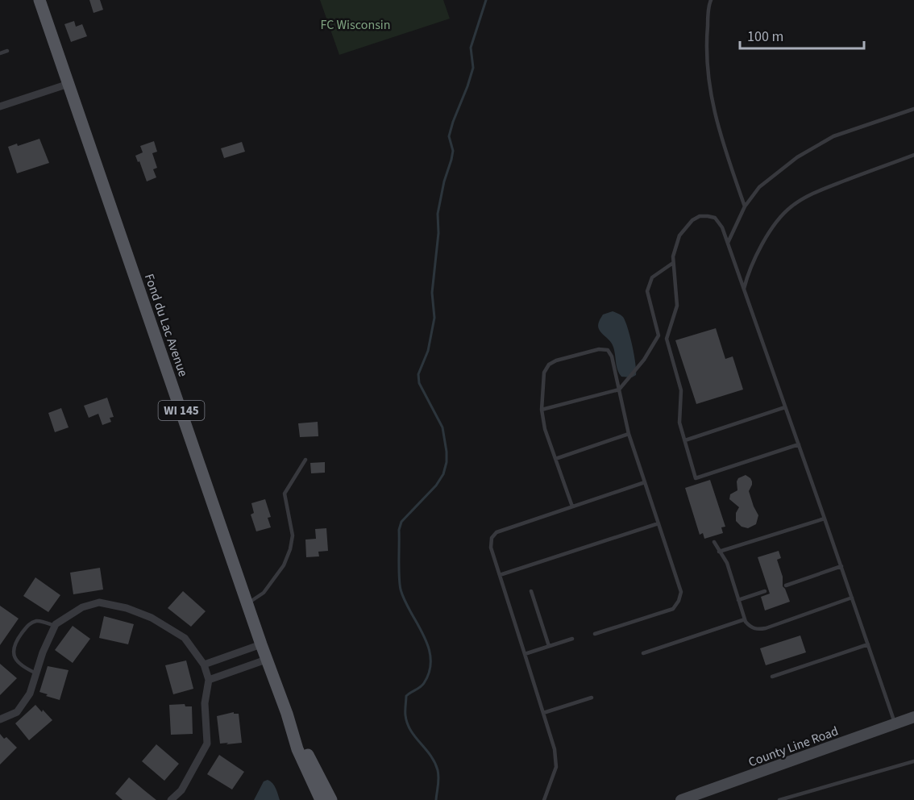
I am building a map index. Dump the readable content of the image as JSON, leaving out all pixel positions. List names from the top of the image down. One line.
{"streets":{"main road":["Fond du Lac Avenue","WI 145"],"street":["County Line Road"]},"parks":["FC Wisconsin"],"scale_bar":"100 m"}
